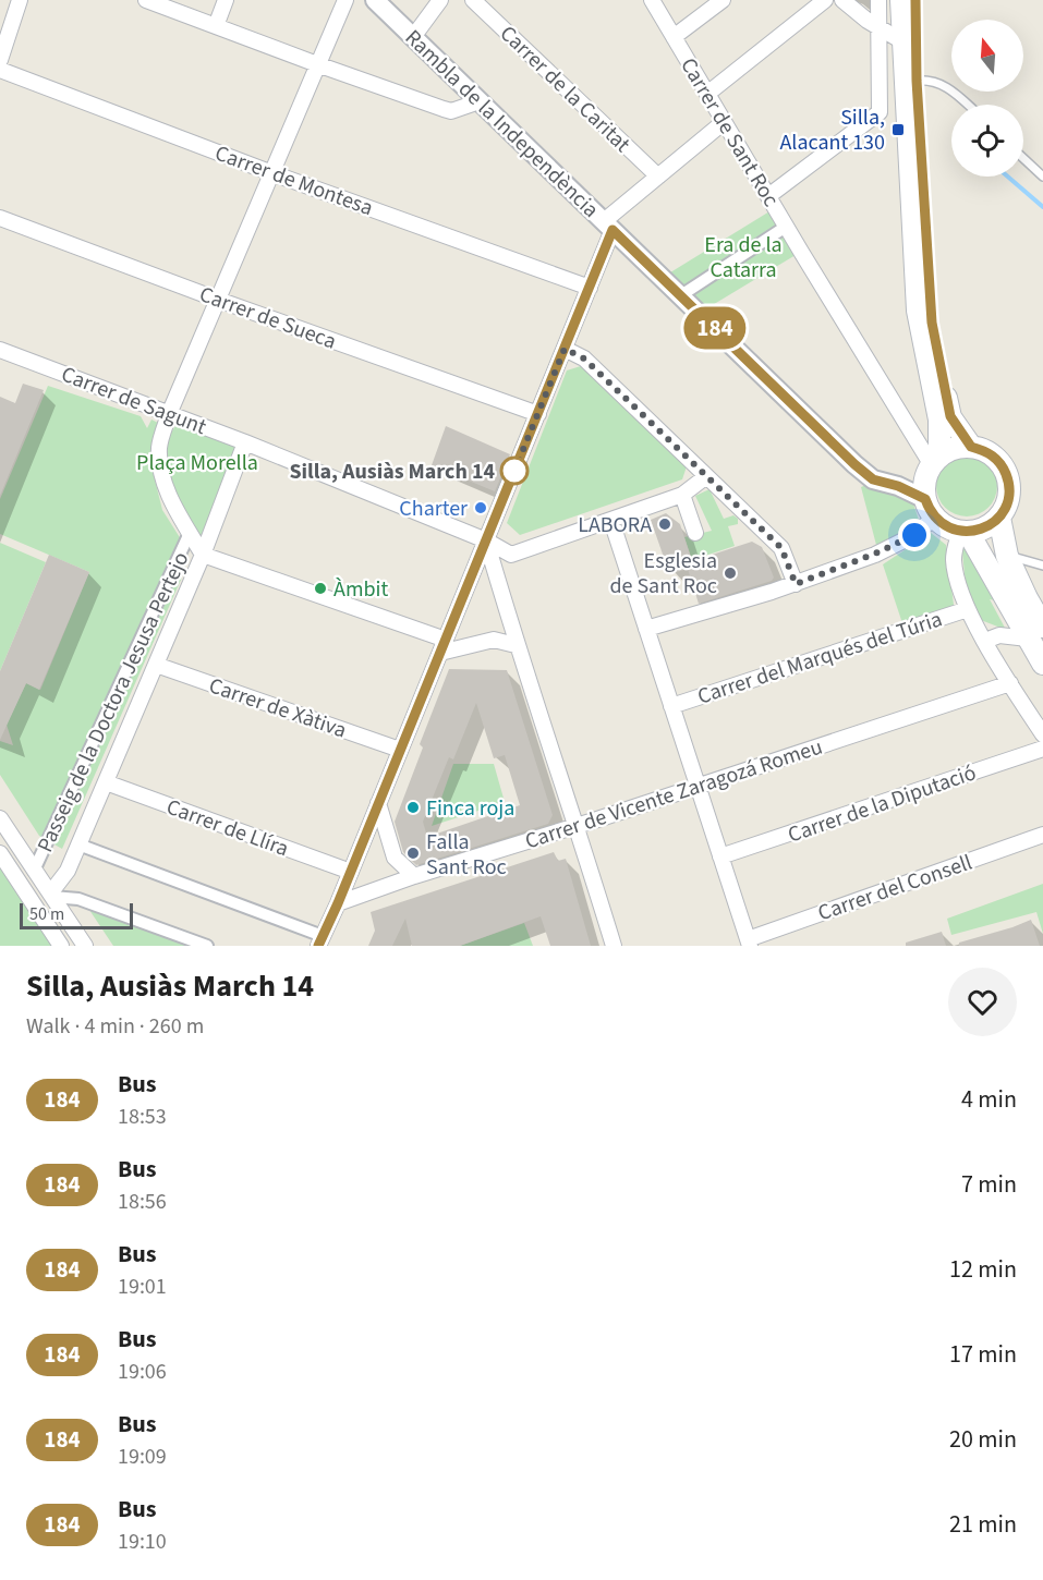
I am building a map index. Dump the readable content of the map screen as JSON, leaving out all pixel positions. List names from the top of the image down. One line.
{"streets":{"street":["Carrer de la Caritat","Rambla de la Independència","Carrer de Sant Roc","Carrer de Montesa","Carrer de Sueca","Carrer de Sagunt","Carrer del Marqués del Túria","Passeig de la Doctora Jesusa Pertejo","Carrer de Xàtiva","Carrer de Vicente Zaragozá Romeu","Carrer de la Diputació","Carrer de Llíra","Carrer del Consell"]},"crossings":[["Rambla de la Independència","Carrer de Sant Roc"],["Carrer de Sagunt","Passeig de la Doctora Jesusa Pertejo"],["Passeig de la Doctora Jesusa Pertejo","Carrer de Xàtiva"],["Passeig de la Doctora Jesusa Pertejo","Carrer de Llíra"]],"parks":["Era de la Catarra","Plaça Morella"],"places":{"transit":["Silla, Alacant 130"],"other":["Silla, Ausiàs March 14","Charter","LABORA","Esglesia de Sant Roc","Àmbit","Finca roja","Falla Sant Roc"]},"lines":["bus line 184"],"scale_bar":"50 m","north":"top","page":{"on_map":"184","scale":"50 m","heading":["Silla, Ausiàs March 14","Walk · 4 min · 260 m"],"list":[{"mark":"184","name":"Bus","note":"18:53","value":"4 min"},{"mark":"184","name":"Bus","note":"18:56","value":"7 min"},{"mark":"184","name":"Bus","note":"19:01","value":"12 min"},{"mark":"184","name":"Bus","note":"19:06","value":"17 min"},{"mark":"184","name":"Bus","note":"19:09","value":"20 min"},{"mark":"184","name":"Bus","note":"19:10","value":"21 min"}]}}
